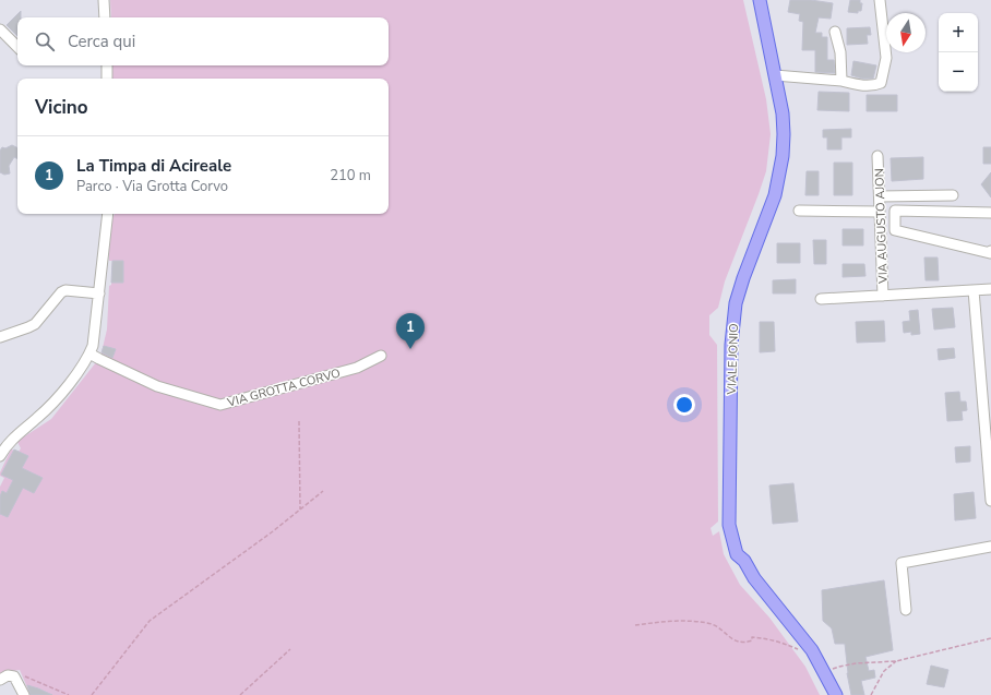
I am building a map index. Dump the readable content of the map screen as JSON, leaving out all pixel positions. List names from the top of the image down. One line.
{"streets":{"main road":["VIALE JONIO"],"street":["VIA AUGUSTO AJON","VIA GROTTA CORVO"]},"north":"bottom","page":{"map_buttons":["+","−"],"search":"Cerca qui","heading":"Vicino","list":[{"mark":"1","name":"La Timpa di Acireale","note":"Parco · Via Grotta Corvo","value":"210 m"}],"pins":"1"}}
